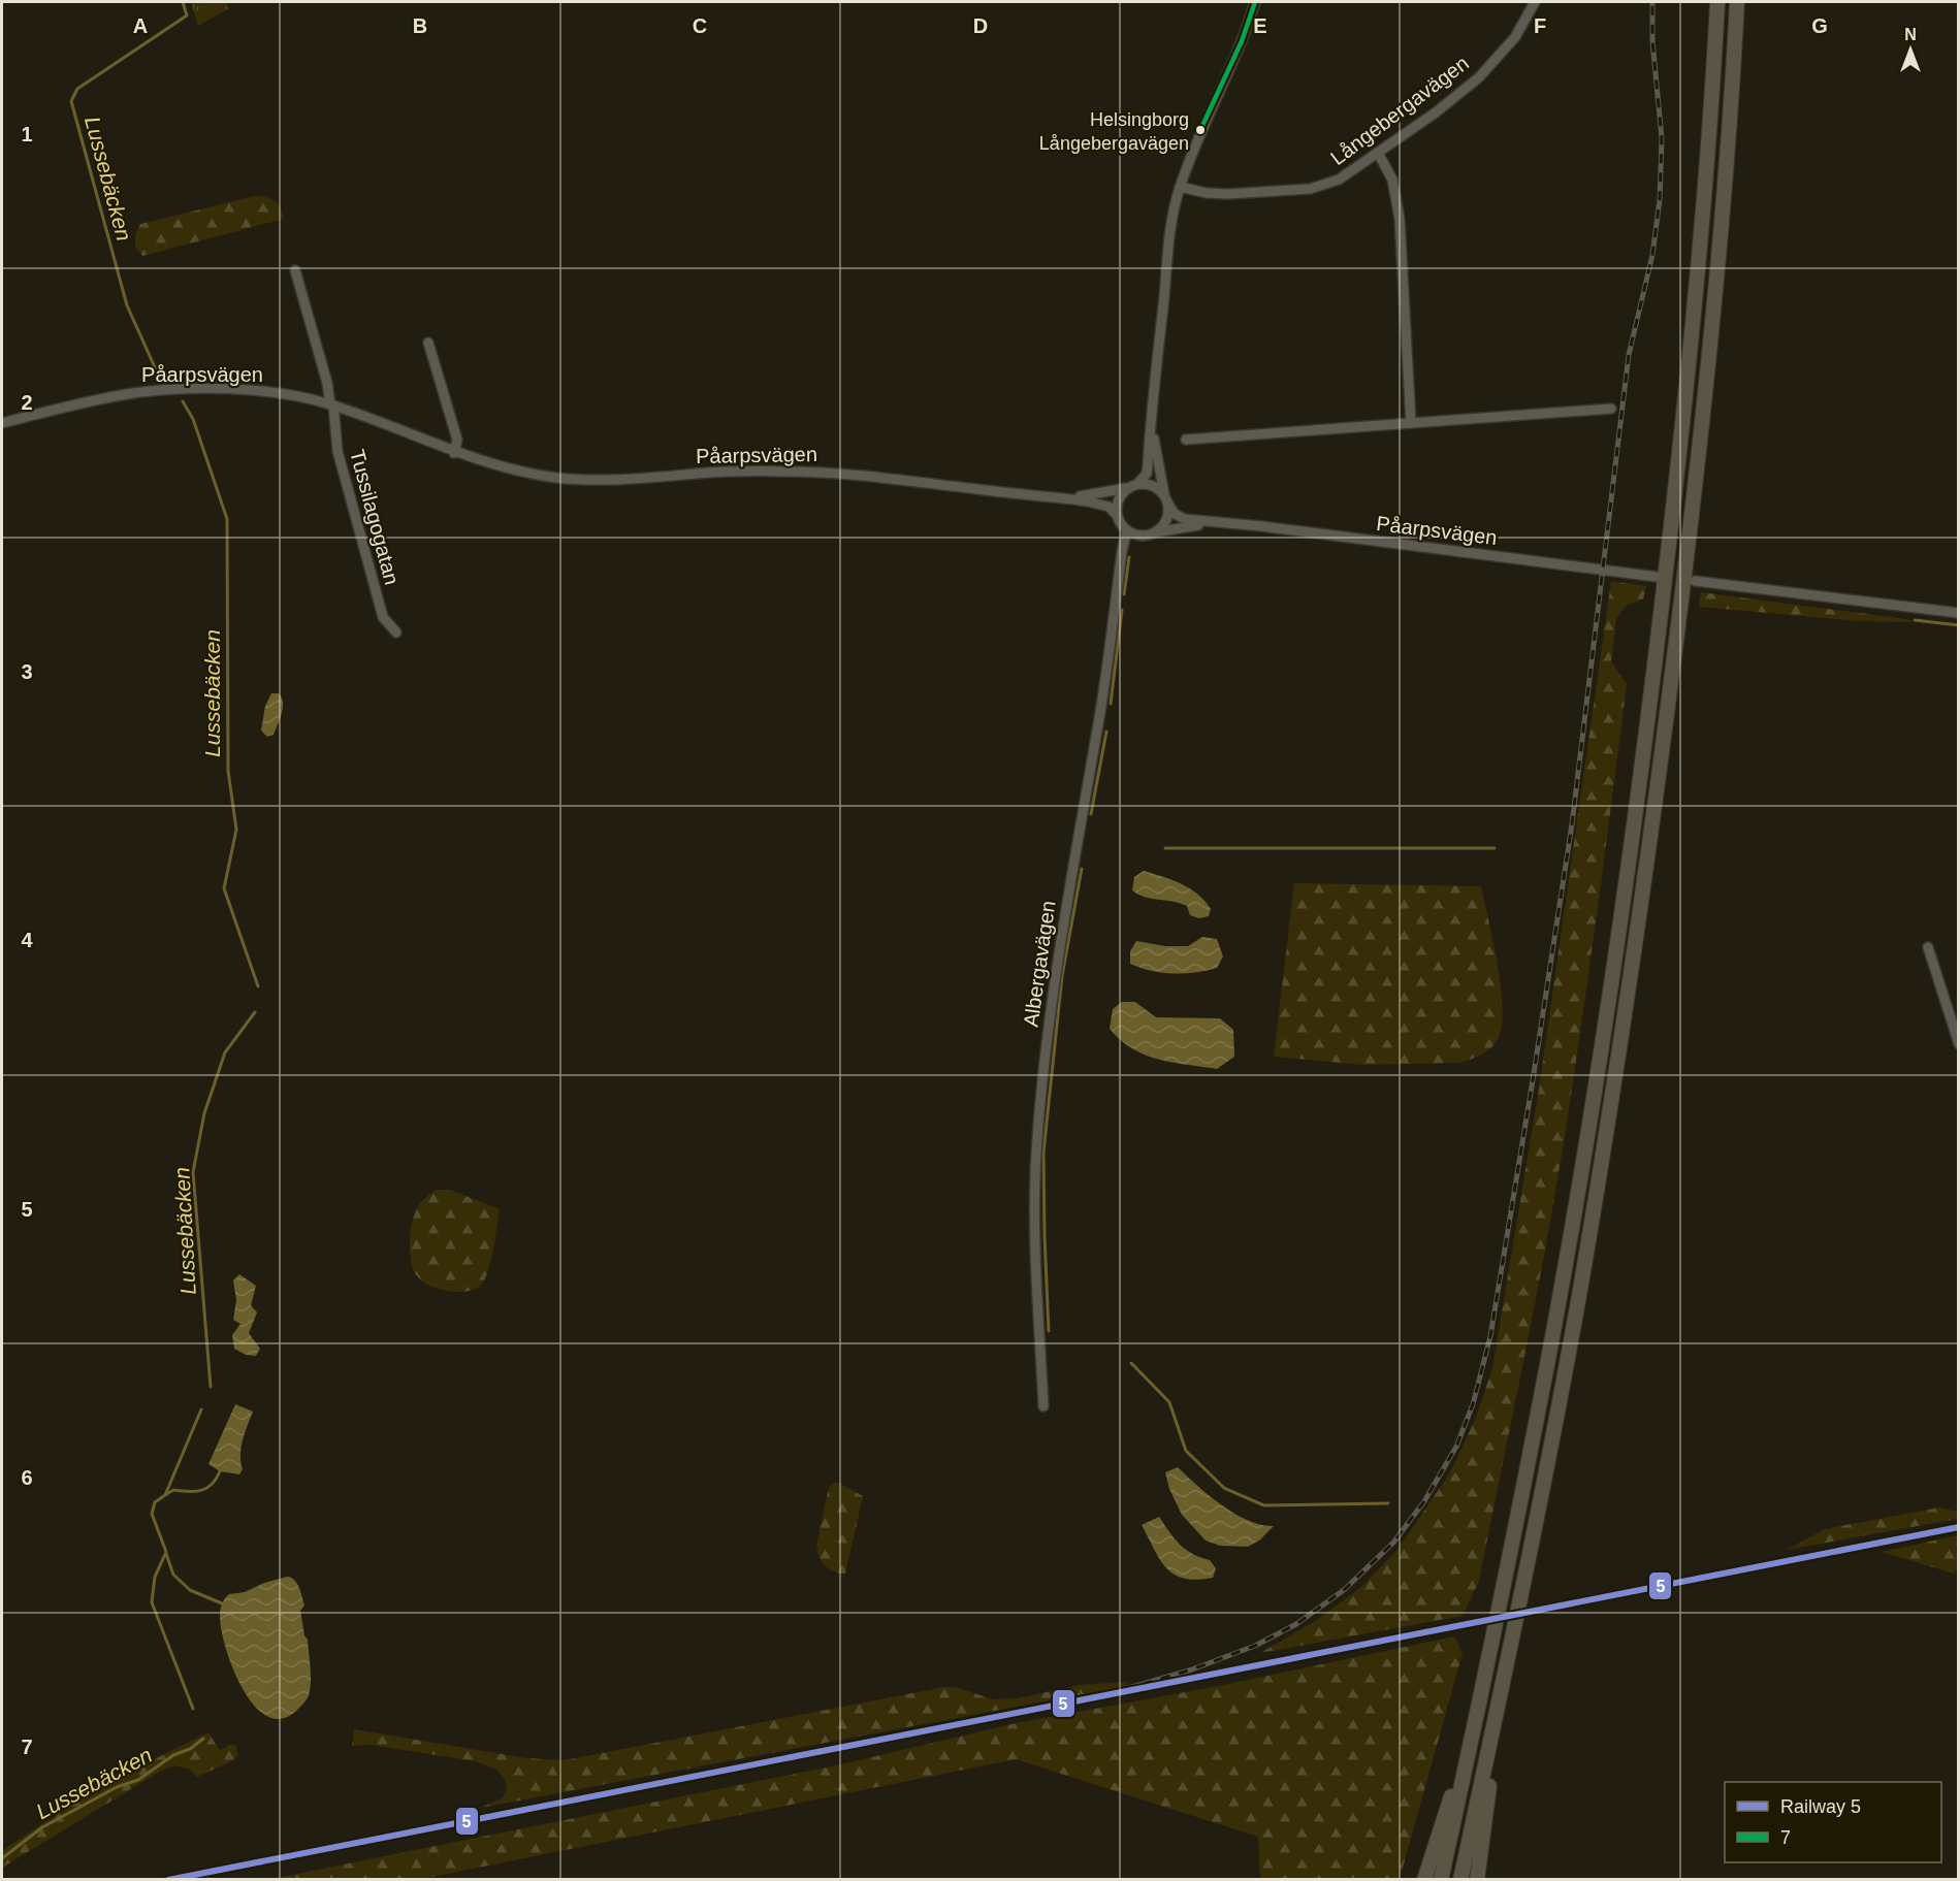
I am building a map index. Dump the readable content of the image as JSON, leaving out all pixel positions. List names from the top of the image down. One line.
{"streets":{"street":["Långebergavägen","Påarpsvägen","Tussilagogatan","Albergavägen"]},"crossings":[["Påarpsvägen","Tussilagogatan"],["Påarpsvägen","Albergavägen"]],"water":["Lussebäcken"],"places":["Helsingborg Långebergavägen"],"lines":["transit line 7","rail line 5"],"legend":["Railway 5","7"],"north":"top","grid":{"columns":["A","B","C","D","E","F","G"],"rows":["1","2","3","4","5","6","7"]}}
